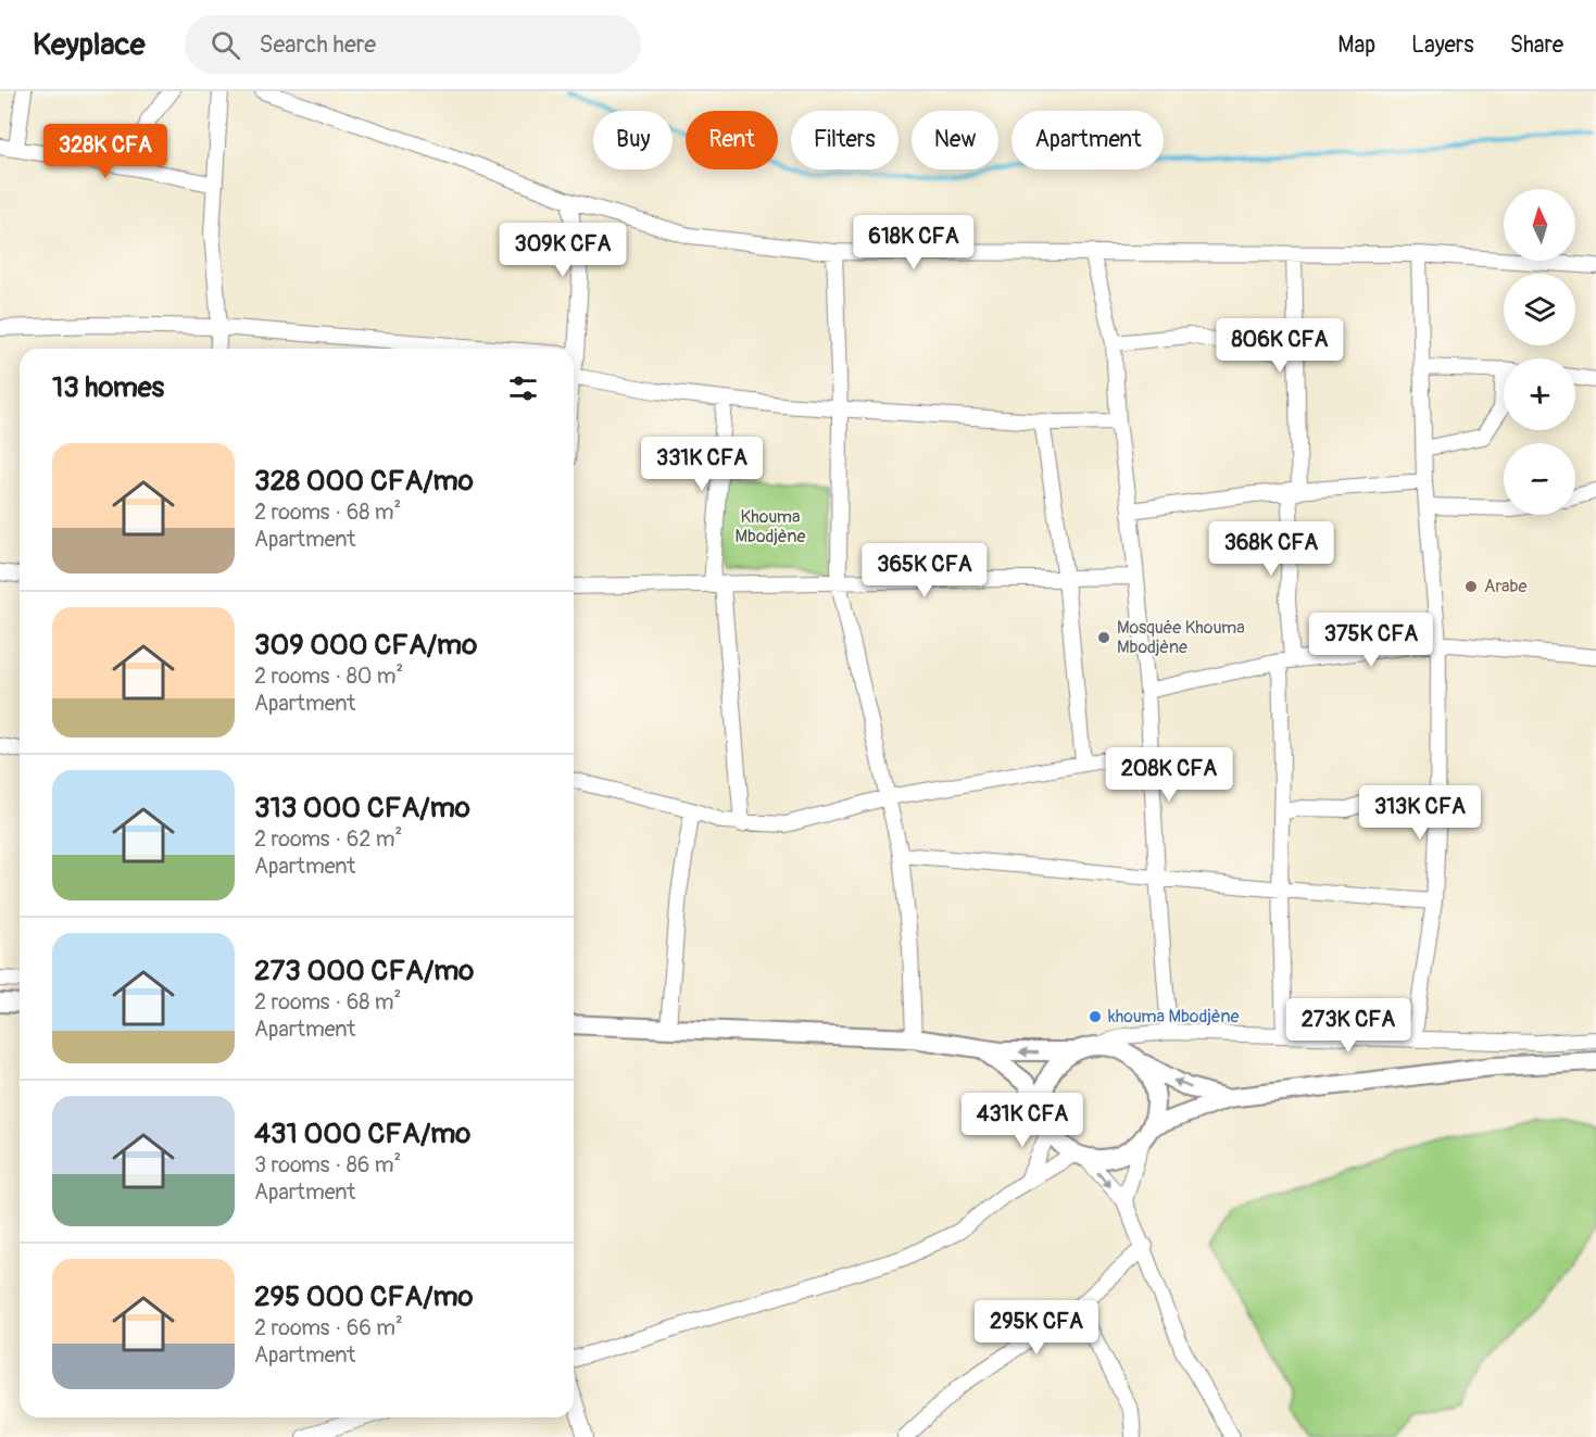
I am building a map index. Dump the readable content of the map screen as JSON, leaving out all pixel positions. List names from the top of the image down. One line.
{"parks":["Khouma Mbodjène"],"places":["Arabe","Mosquée Khouma Mbodjène","khouma Mbodjène"],"north":"top","page":{"header":"Keyplace","search":"Search here","nav":["Map","Layers","Share"],"chip":["Buy","Rent","Filters","New","Apartment"],"price":["328K CFA","618K CFA","309K CFA","806K CFA","331K CFA","368K CFA","365K CFA","375K CFA","208K CFA","313K CFA","273K CFA","431K CFA","295K CFA"],"map_buttons":["+","−"],"heading":"13 homes","list":[{"name":"328 000 CFA/mo","note":"2 rooms · 68 m² · Apartment"},{"name":"309 000 CFA/mo","note":"2 rooms · 80 m² · Apartment"},{"name":"313 000 CFA/mo","note":"2 rooms · 62 m² · Apartment"},{"name":"273 000 CFA/mo","note":"2 rooms · 68 m² · Apartment"},{"name":"431 000 CFA/mo","note":"3 rooms · 86 m² · Apartment"},{"name":"295 000 CFA/mo","note":"2 rooms · 66 m² · Apartment"}]}}
